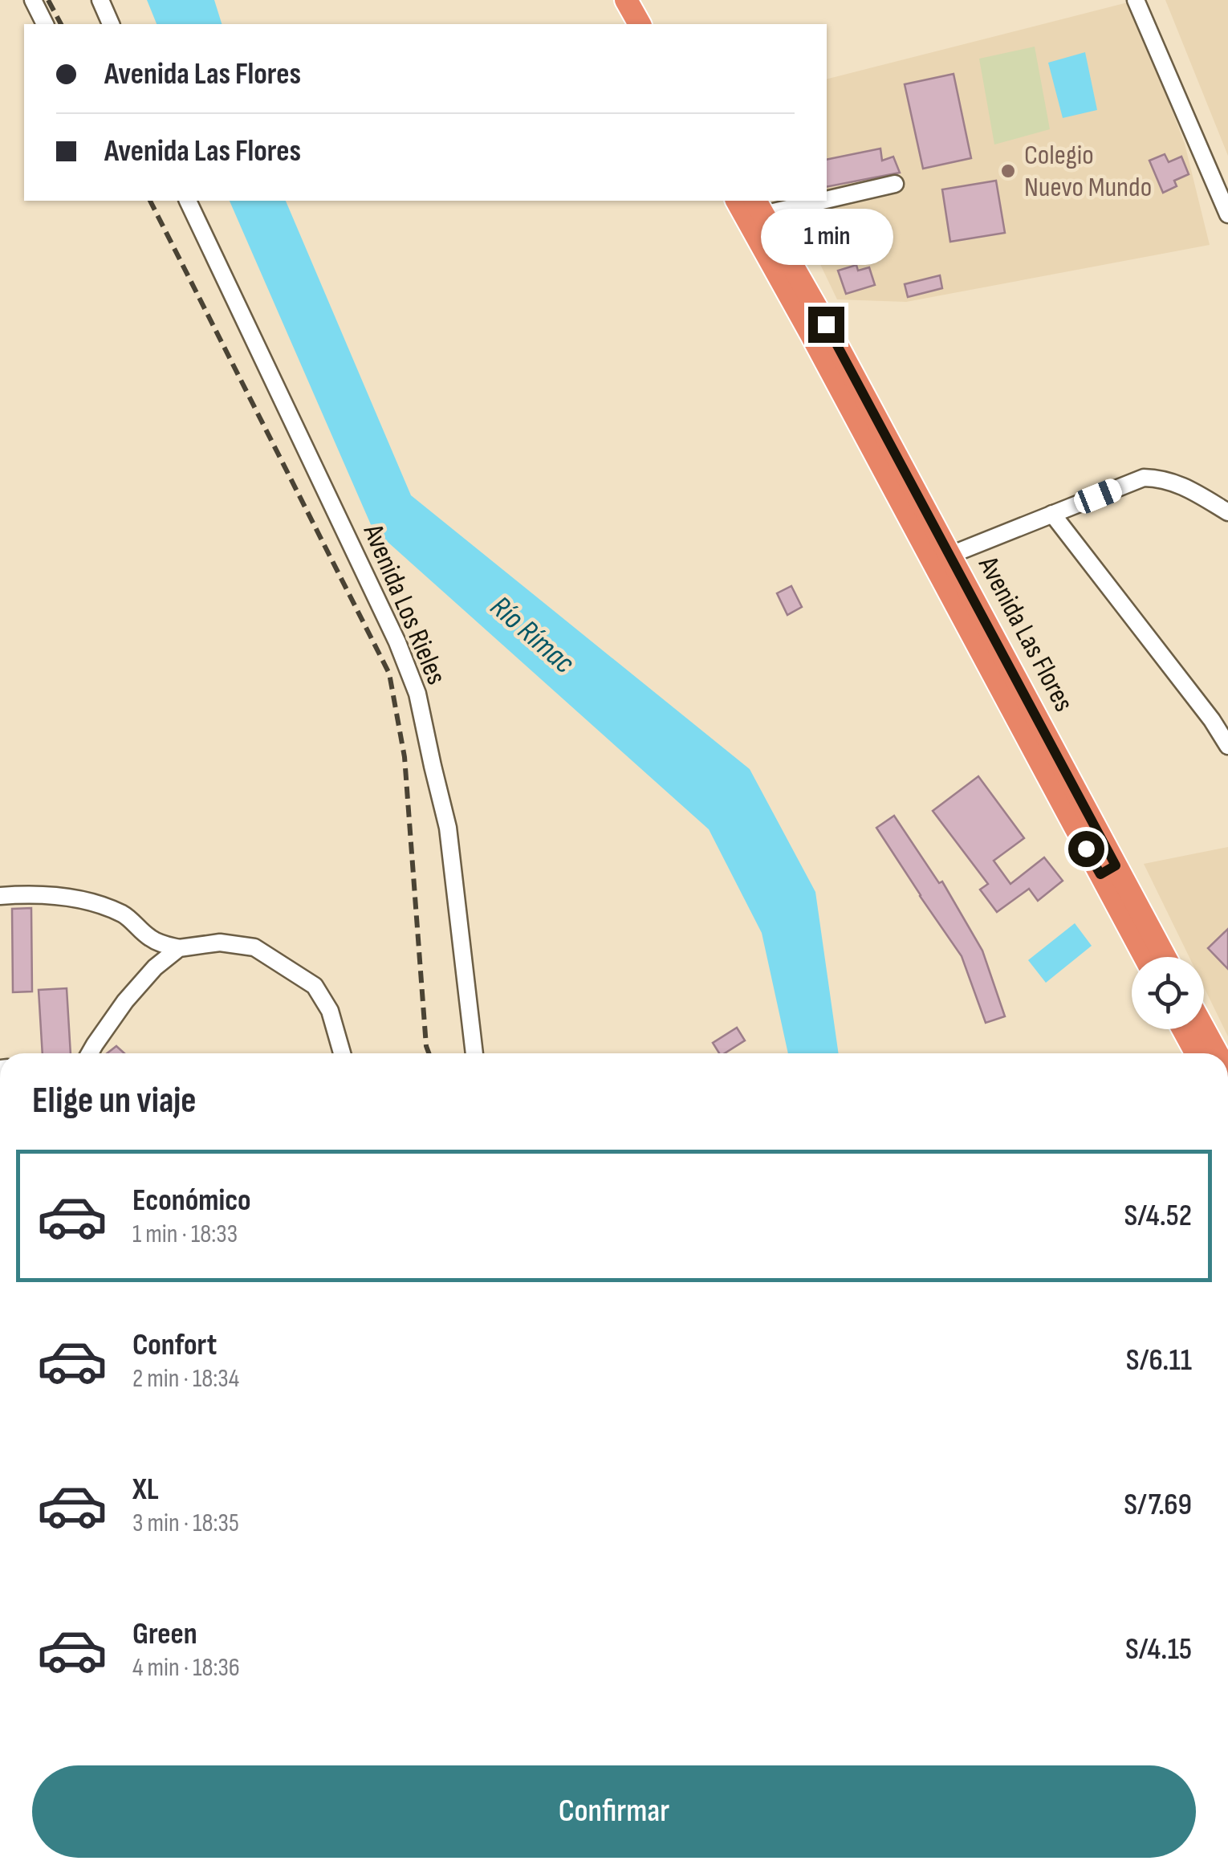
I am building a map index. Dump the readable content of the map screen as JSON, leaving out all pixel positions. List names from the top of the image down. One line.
{"streets":{"highway":["Avenida Las Flores"],"street":["Avenida Los Rieles"]},"water":["Río Rímac"],"places":["Colegio Nuevo Mundo"],"page":{"banner":["Avenida Las Flores","Avenida Las Flores"],"bubble":"1 min","heading":"Elige un viaje","list":[{"name":"Económico","note":"1 min · 18:33","value":"S/4.52"},{"name":"Confort","note":"2 min · 18:34","value":"S/6.11"},{"name":"XL","note":"3 min · 18:35","value":"S/7.69"},{"name":"Green","note":"4 min · 18:36","value":"S/4.15"}],"buttons":"Confirmar"}}
